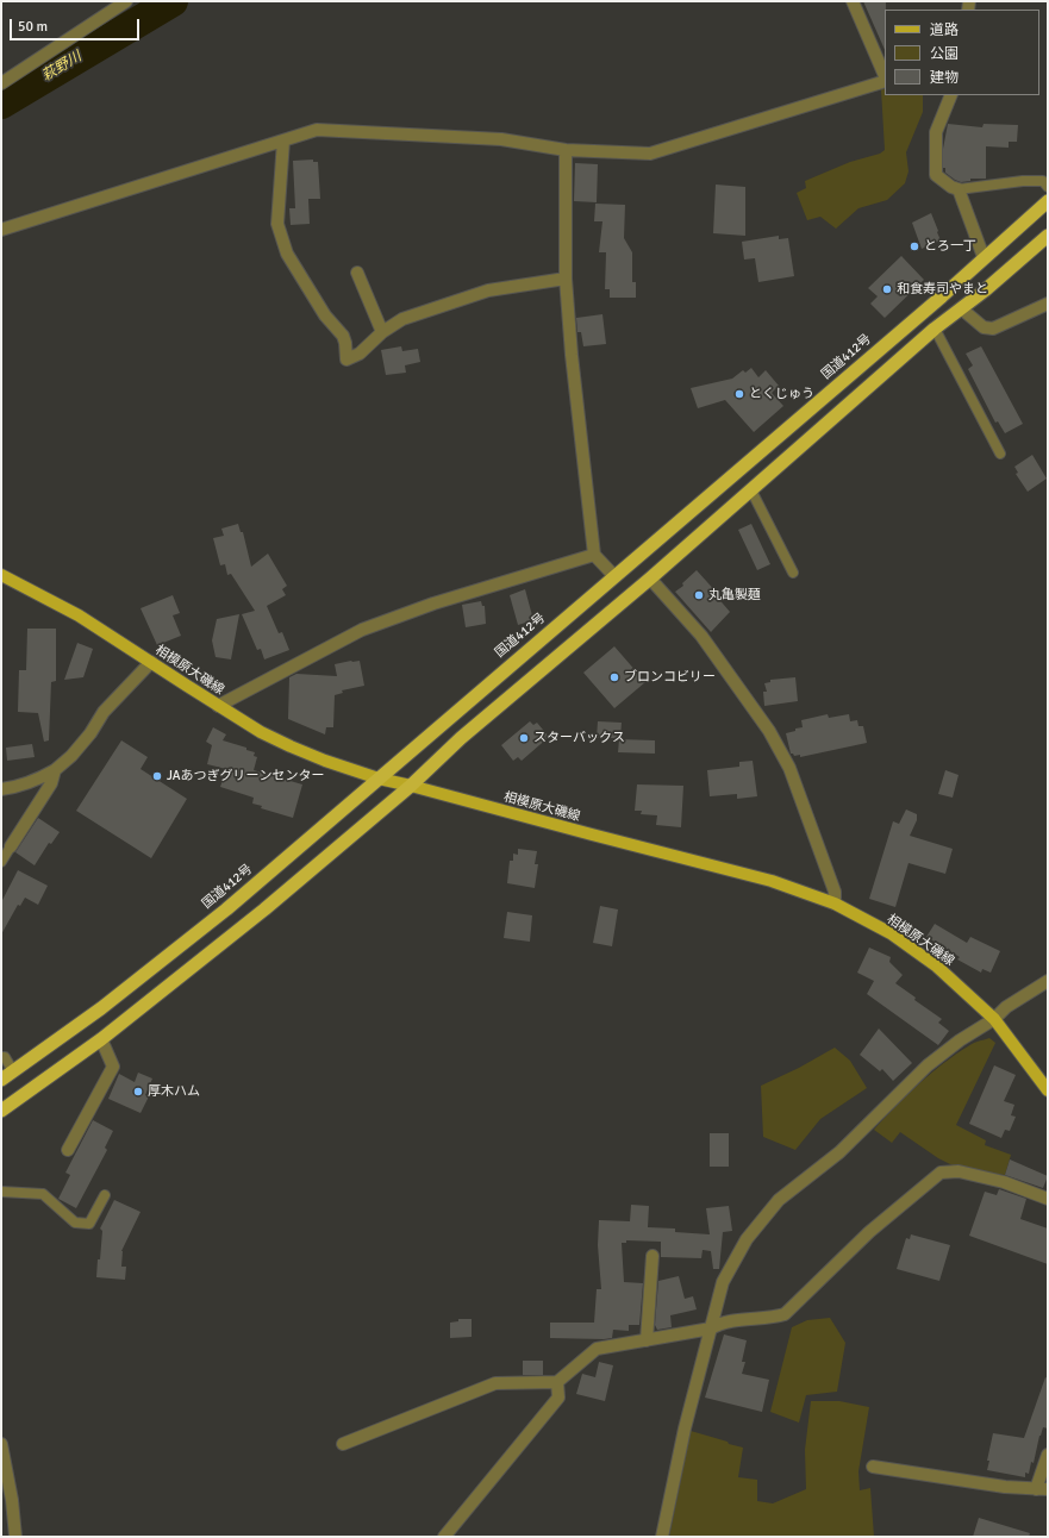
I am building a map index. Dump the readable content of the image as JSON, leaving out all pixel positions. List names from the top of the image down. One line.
{"streets":{"highway":["国道412号"],"main road":["相模原大磯線"]},"crossings":[["国道412号","相模原大磯線"]],"water":["萩野川"],"places":["とろ一丁","和食寿司やまと","とくじゅう","丸亀製麺","ブロンコビリー","スターバックス","JAあつぎグリーンセンター","厚木ハム"],"legend":["道路","公園","建物"],"scale_bar":"50 m"}
